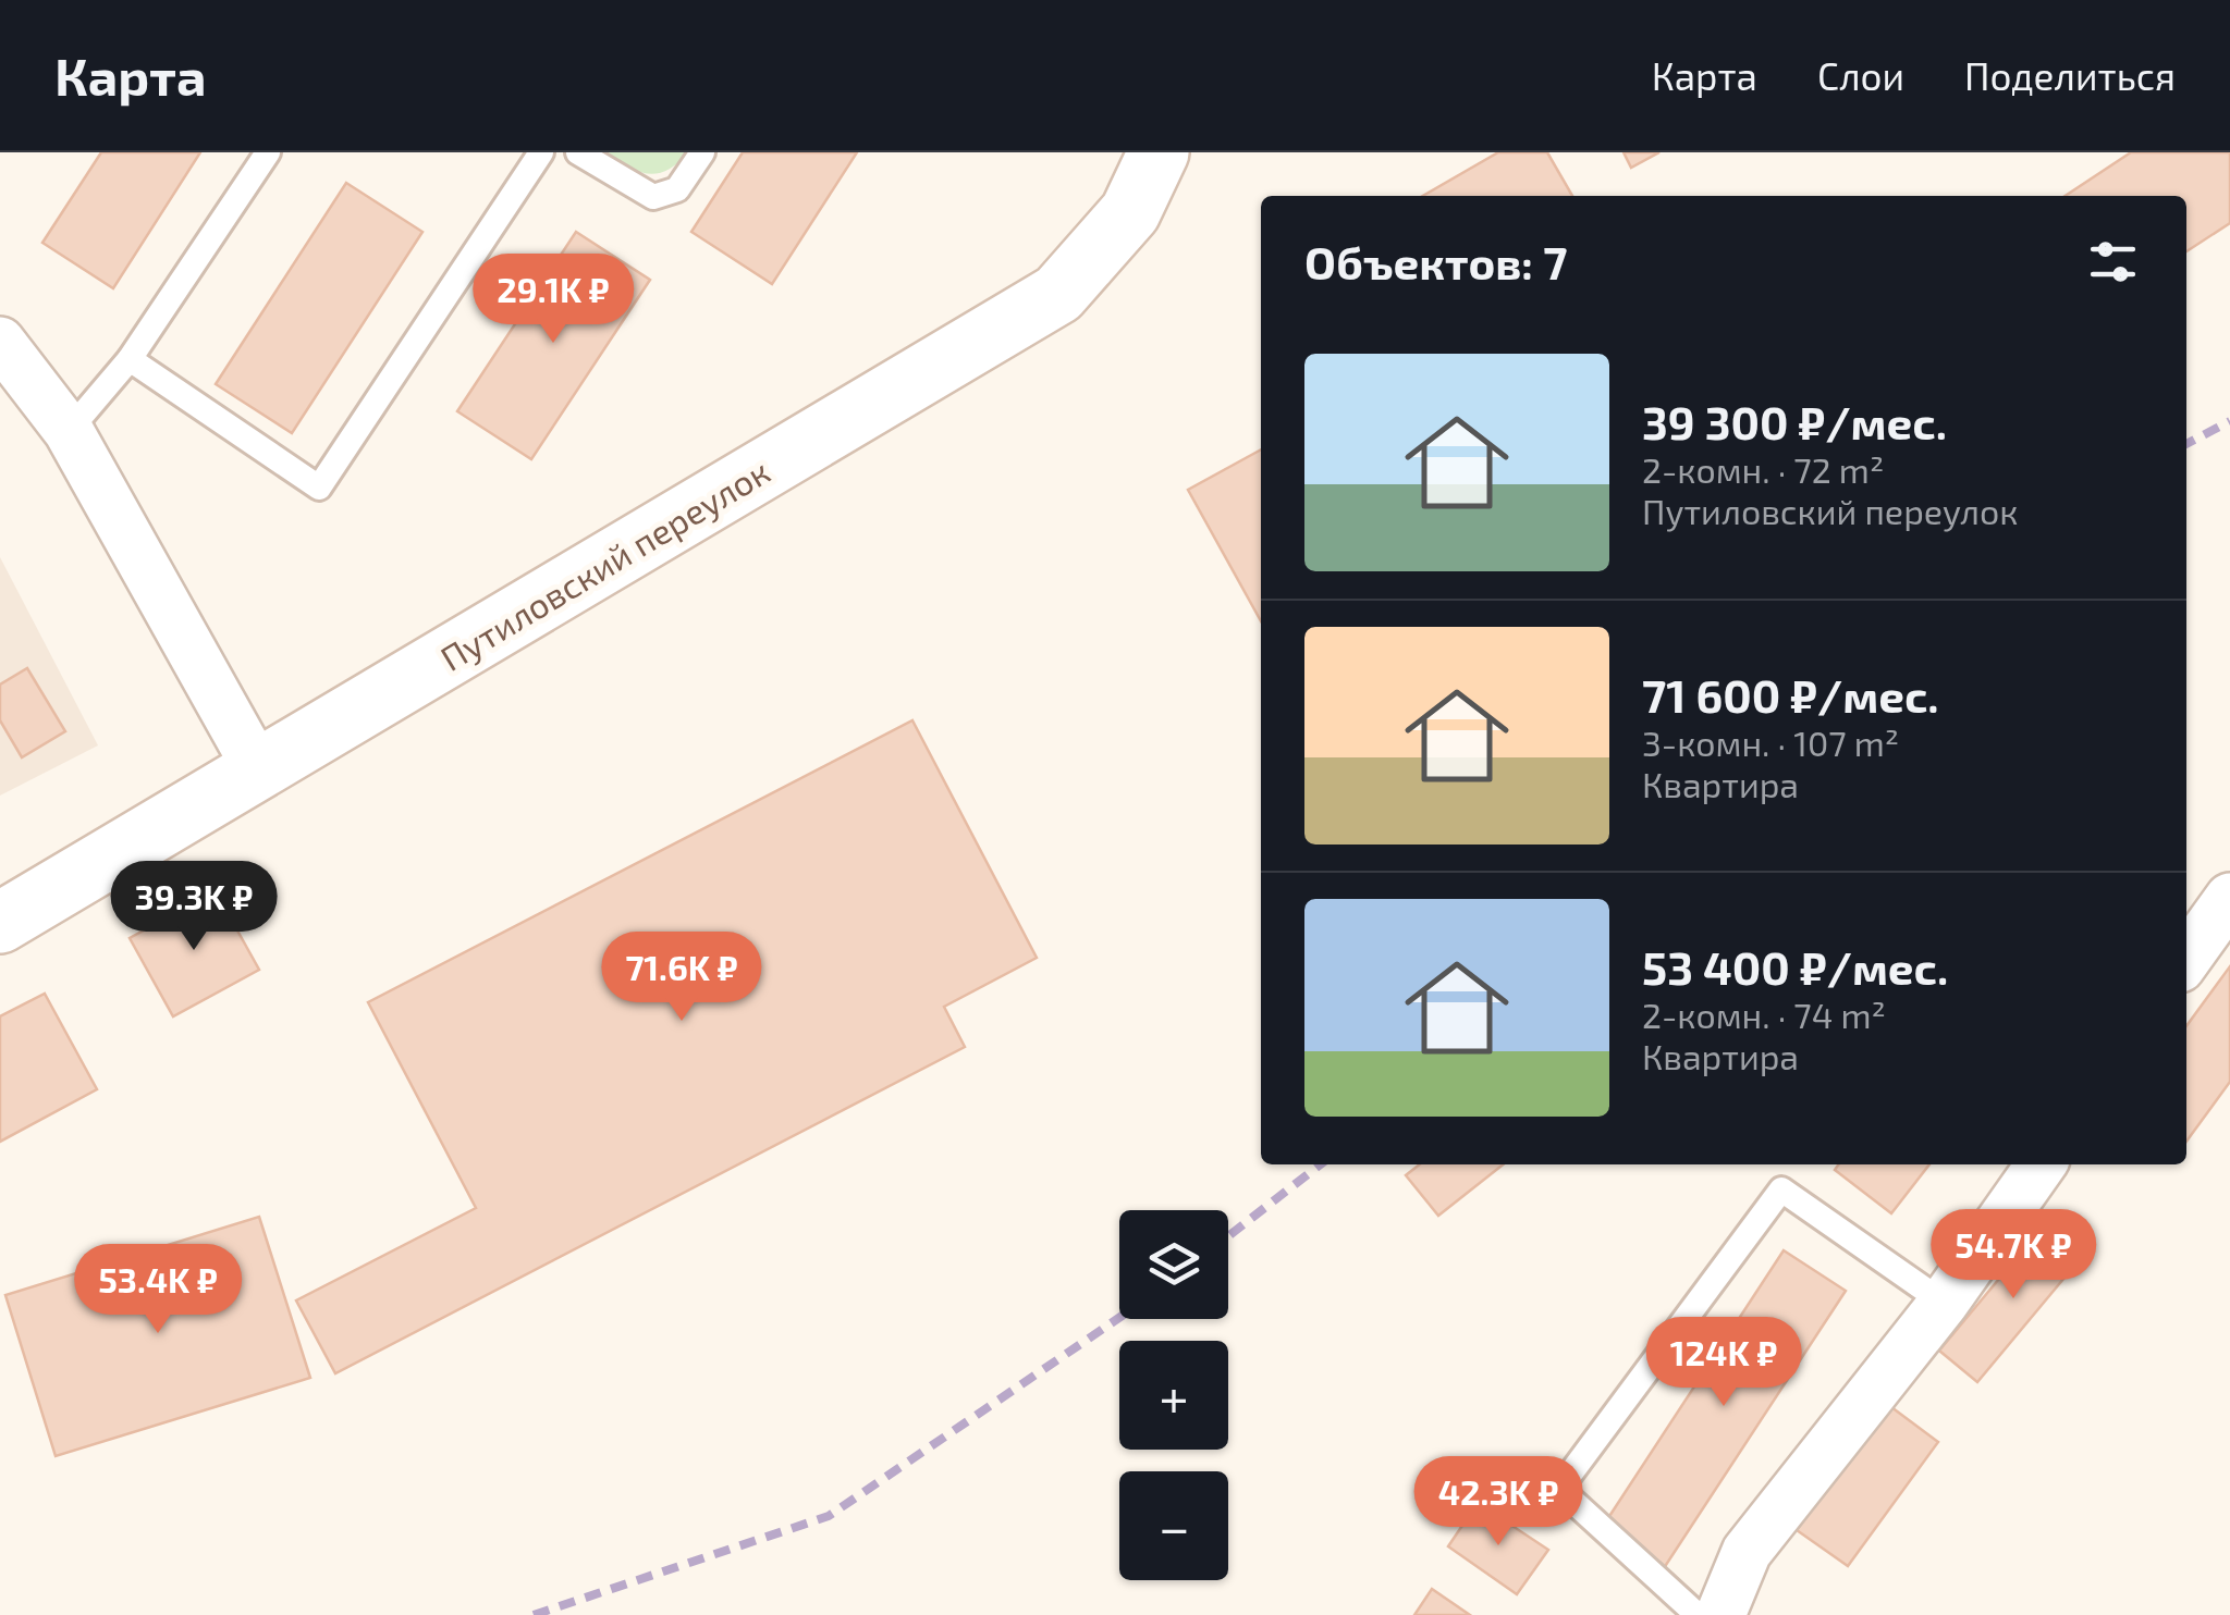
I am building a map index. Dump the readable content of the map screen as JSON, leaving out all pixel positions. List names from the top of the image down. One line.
{"streets":{"main road":["Путиловский переулок"]},"page":{"header":"Карта","nav":["Карта","Слои","Поделиться"],"heading":"Объектов: 7","price":["29.1K ₽","39.3K ₽","71.6K ₽","54.7K ₽","53.4K ₽","124K ₽","42.3K ₽"],"list":[{"name":"39 300 ₽/мес.","note":"2-комн. · 72 m² · Путиловский переулок"},{"name":"71 600 ₽/мес.","note":"3-комн. · 107 m² · Квартира"},{"name":"53 400 ₽/мес.","note":"2-комн. · 74 m² · Квартира"}],"map_buttons":["+","−"]}}
